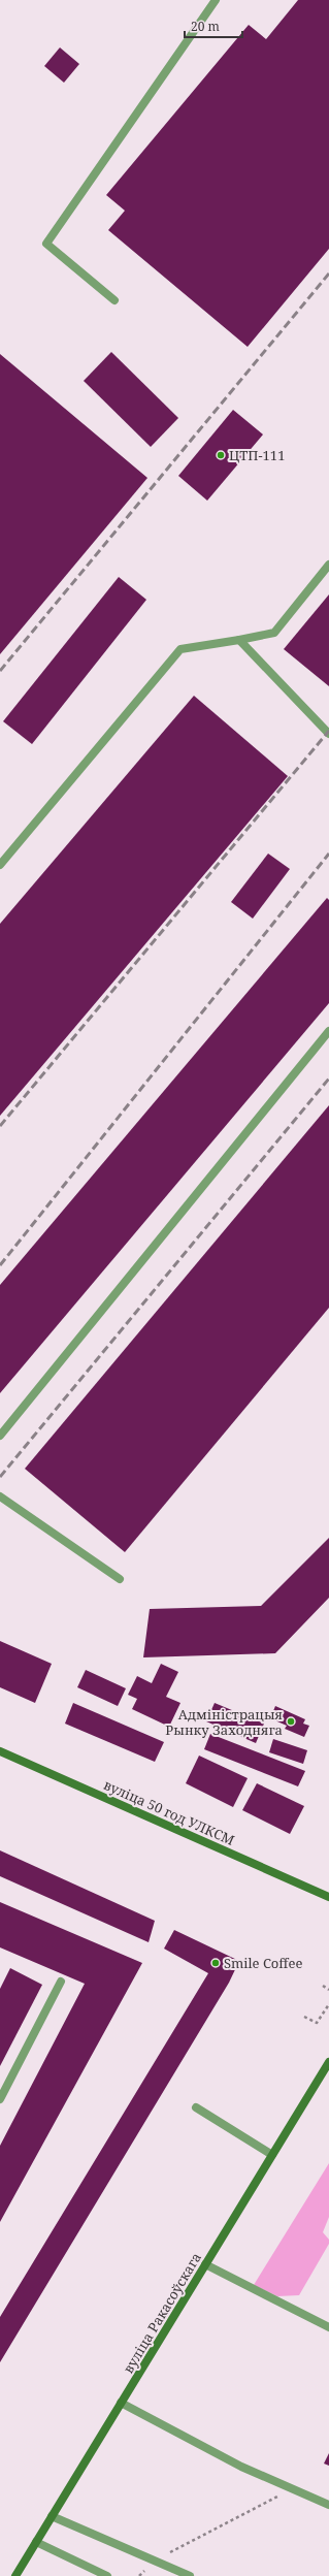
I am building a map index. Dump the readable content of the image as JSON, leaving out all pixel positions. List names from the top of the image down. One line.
{"streets":{"main road":["вуліца 50 год УЛКСМ","вуліца Ракасоўскага"]},"places":["ЦТП-111","Адміністрацыя Рынку Заходняга","Smile Coffee"],"scale_bar":"20 m"}
